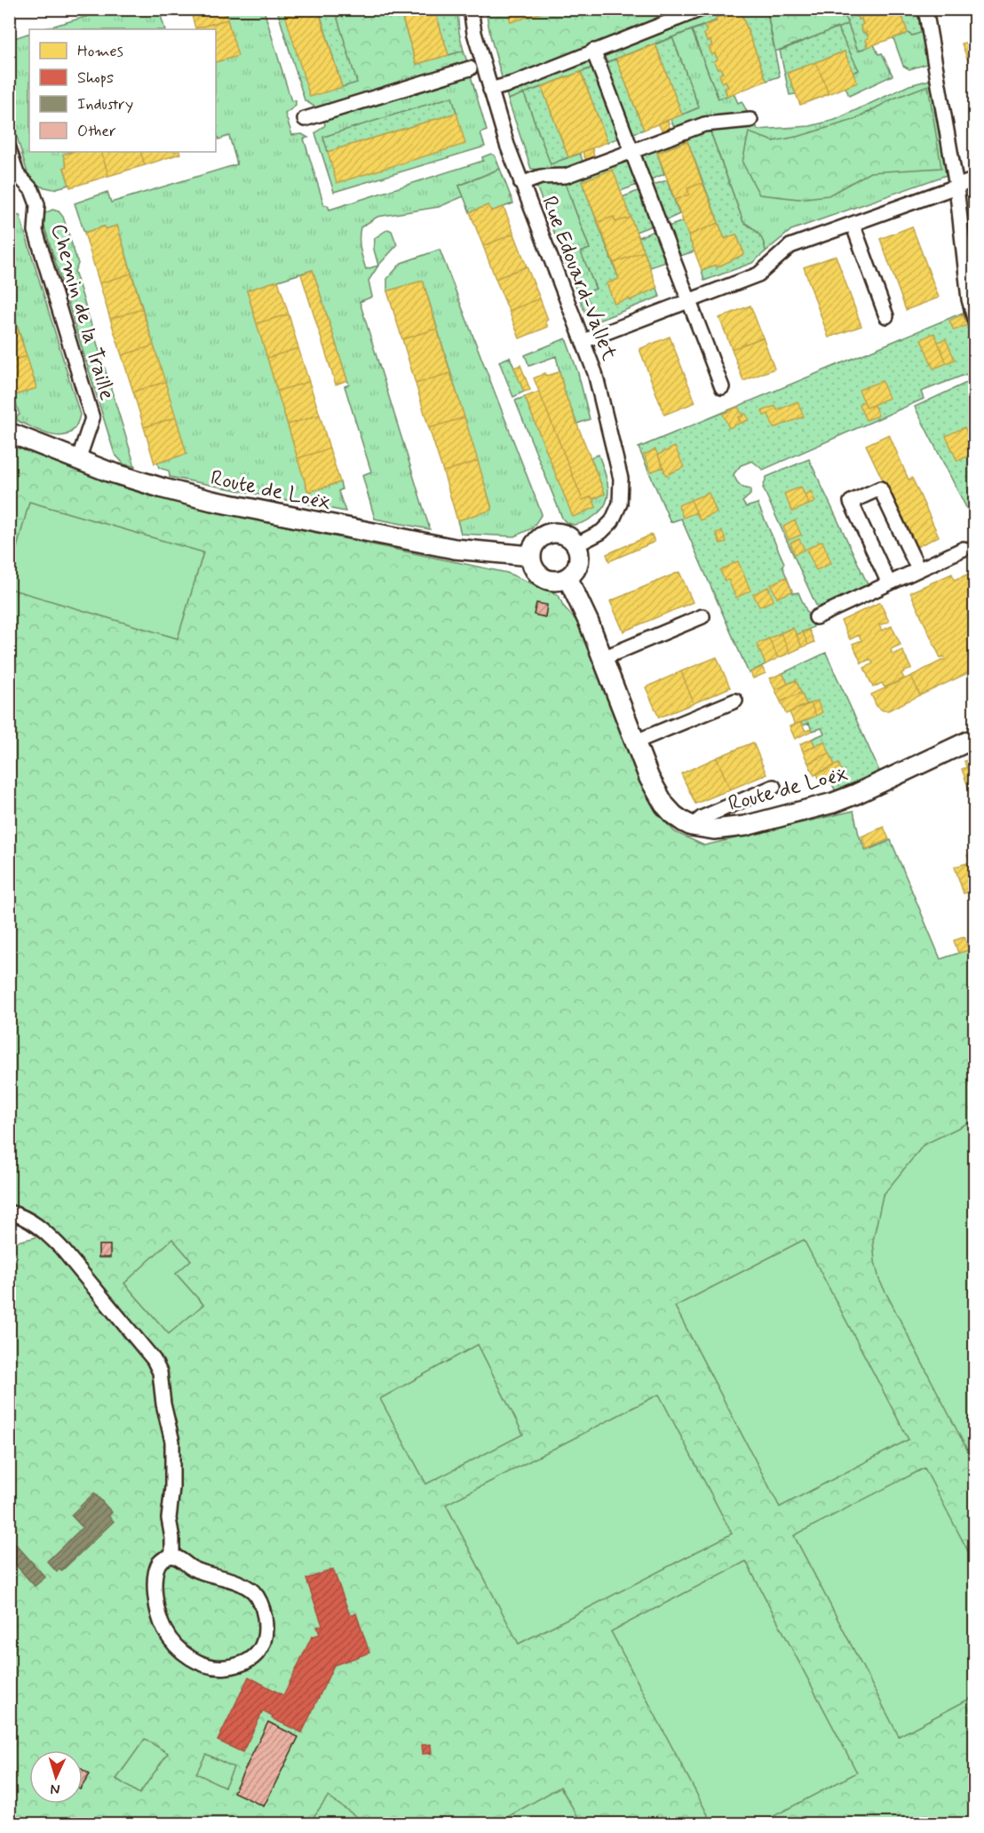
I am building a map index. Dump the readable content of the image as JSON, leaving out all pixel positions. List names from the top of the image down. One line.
{"streets":{"street":["Rue Edouard-Vallet","Chemin de la Traille","Route de Loëx"]},"crossings":[["Rue Edouard-Vallet","Route de Loëx"],["Chemin de la Traille","Route de Loëx"]],"legend":["Homes","Shops","Industry","Other"],"north":"bottom"}
